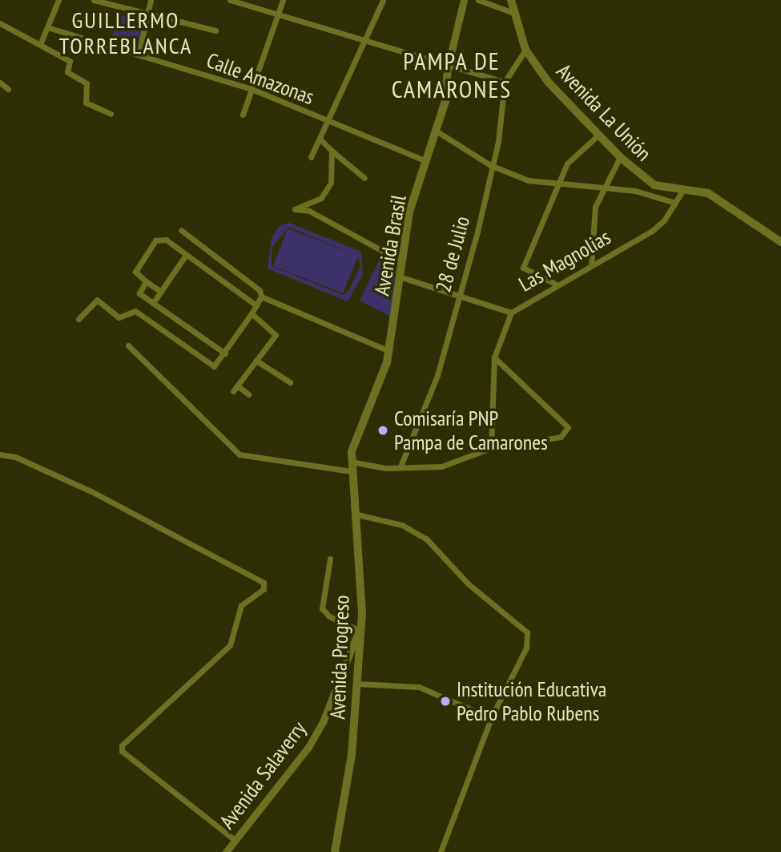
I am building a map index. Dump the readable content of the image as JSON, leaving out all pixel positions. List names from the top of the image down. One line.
{"streets":{"main road":["Avenida La Unión","Avenida Brasil","Avenida Progreso"],"street":["Calle Amazonas","28 de Julio","Las Magnolias","Avenida Salaverry"]},"crossings":[["Calle Amazonas","Avenida Brasil"],["Avenida La Unión","28 de Julio"],["Avenida La Unión","Las Magnolias"],["Avenida Brasil","Avenida Progreso"],["Avenida Progreso","Avenida Salaverry"]],"districts":["GUILLERMO TORREBLANCA","PAMPA DE CAMARONES"],"places":["Comisaría PNP Pampa de Camarones","Institución Educativa Pedro Pablo Rubens"]}
